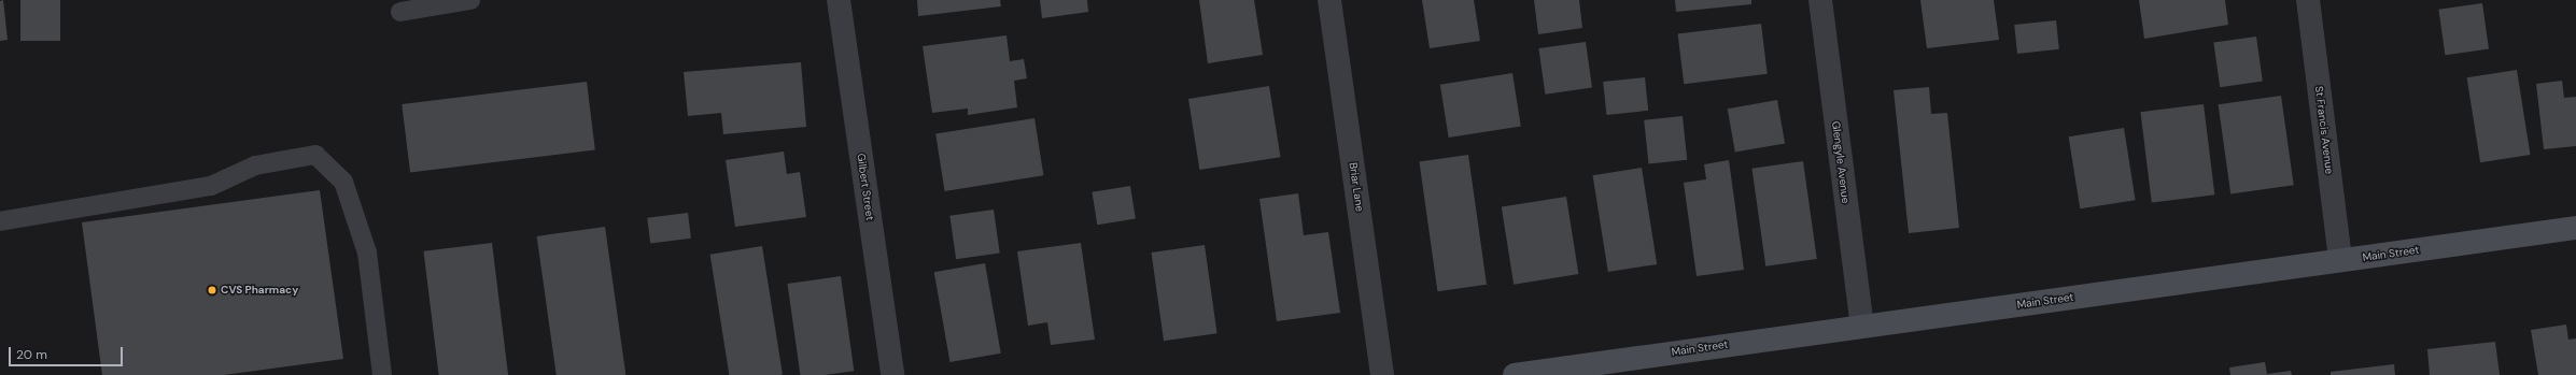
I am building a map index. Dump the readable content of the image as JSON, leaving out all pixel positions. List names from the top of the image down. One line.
{"streets":{"street":["St Francis Avenue","Glengyle Avenue","Gilbert Street","Briar Lane","Main Street"]},"crossings":[["St Francis Avenue","Main Street"],["Glengyle Avenue","Main Street"]],"places":["CVS Pharmacy"],"scale_bar":"20 m"}
